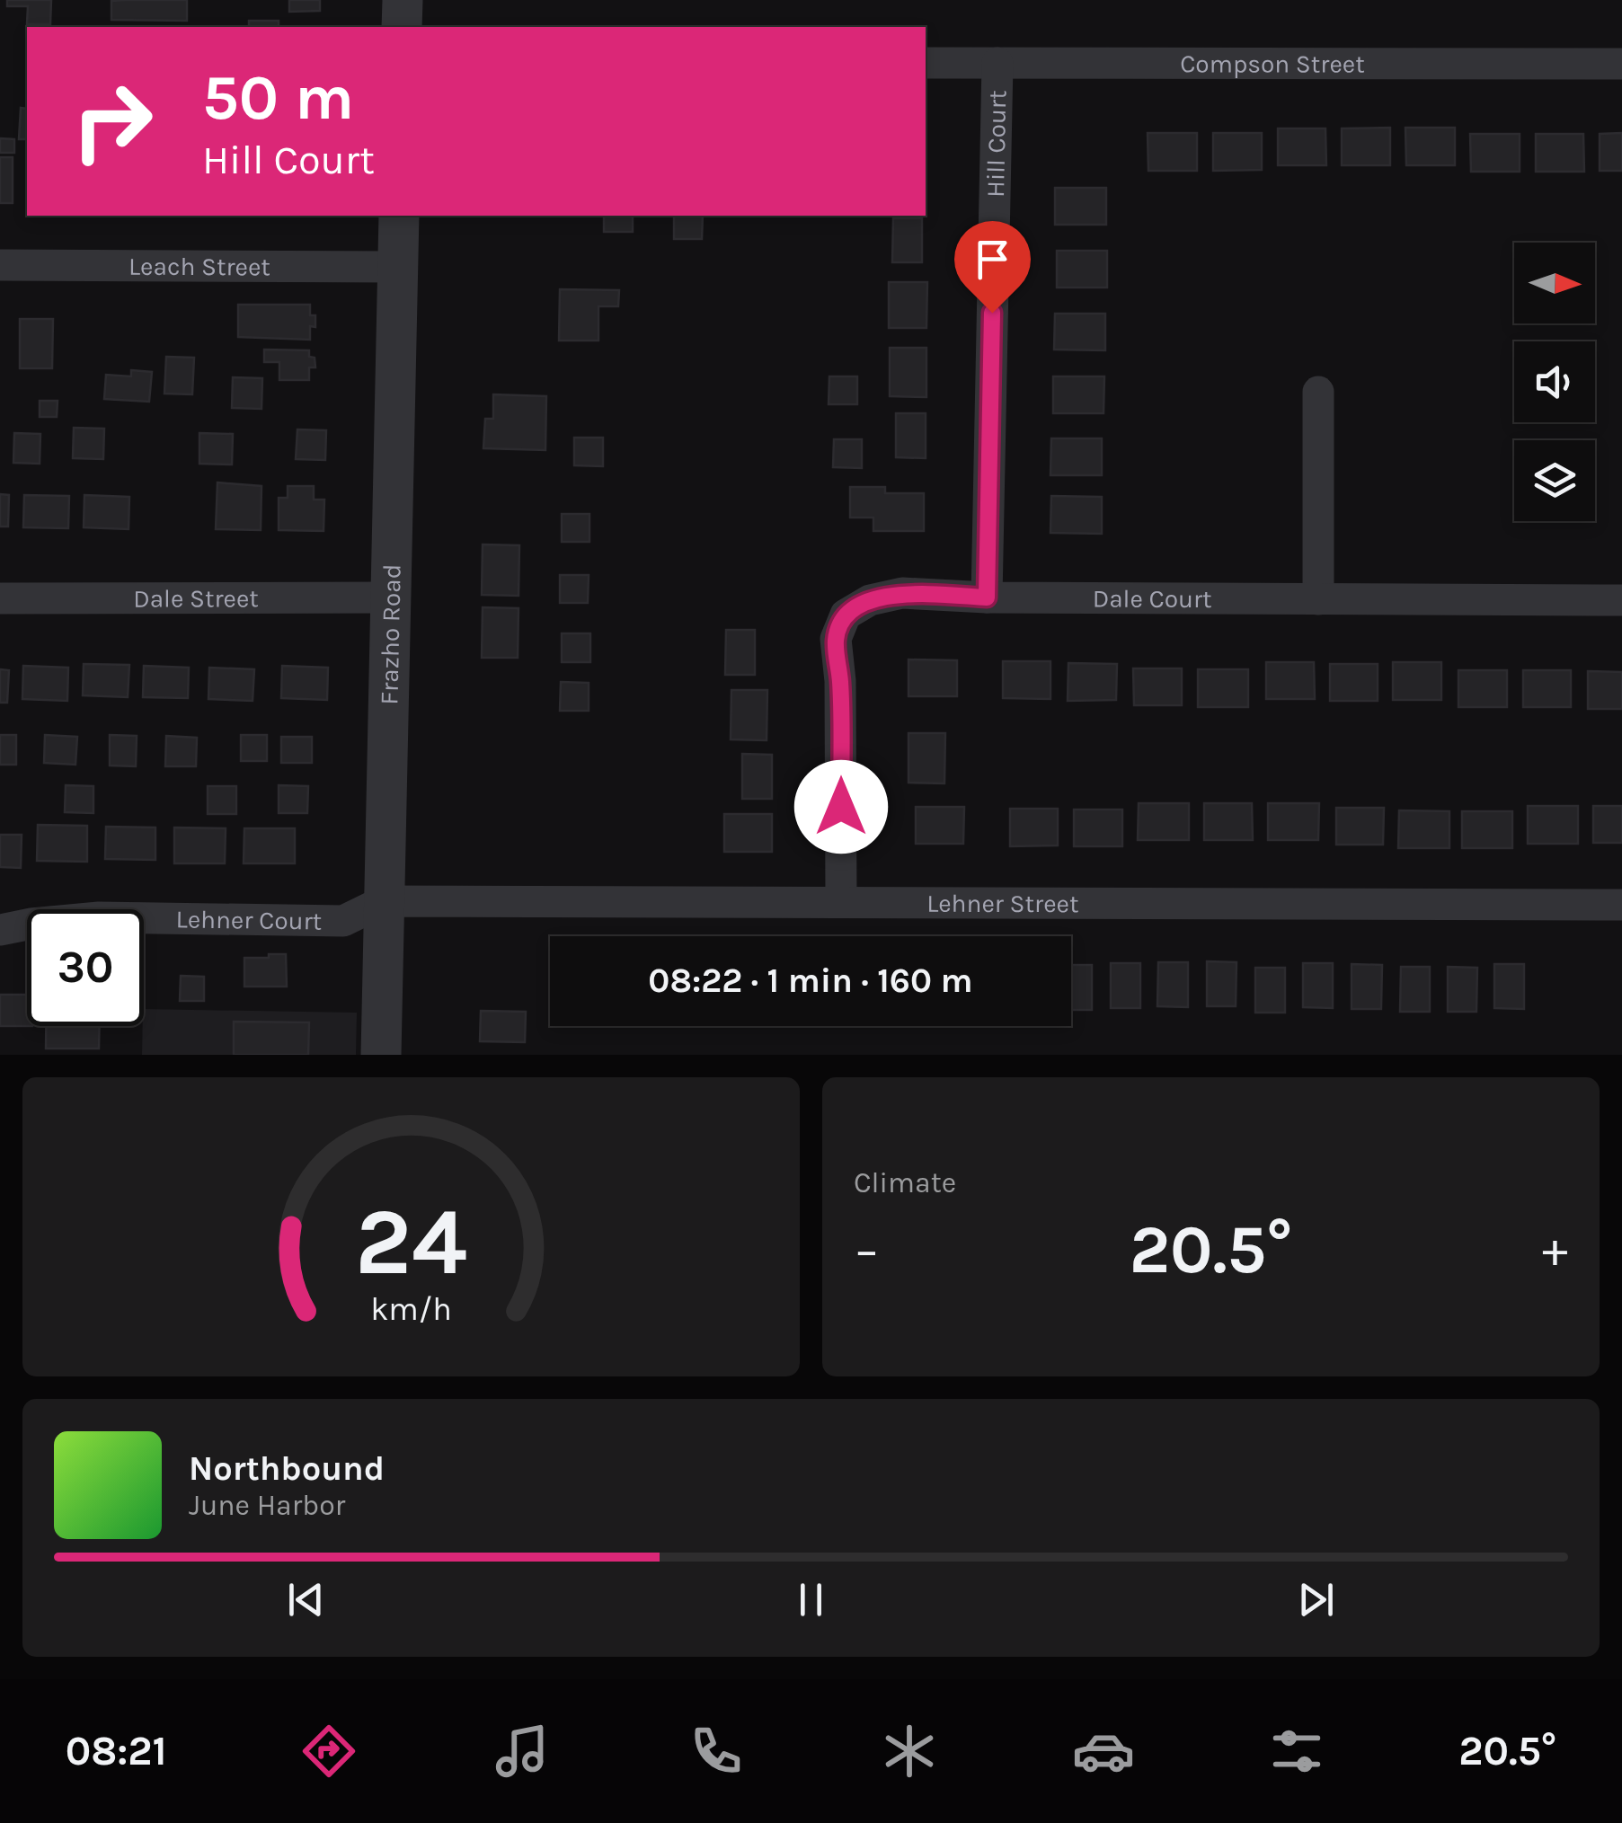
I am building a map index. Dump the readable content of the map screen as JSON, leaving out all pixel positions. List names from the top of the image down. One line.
{"streets":{"street":["Compson Street","Hill Court","Leach Street","Dale Street","Dale Court","Frazho Road","Lehner Street","Lehner Court"]},"crossings":[["Compson Street","Hill Court"],["Hill Court","Dale Court"],["Leach Street","Frazho Road"],["Dale Street","Frazho Road"],["Frazho Road","Lehner Street"],["Frazho Road","Lehner Court"],["Lehner Street","Lehner Court"]],"north":"right","page":{"turn":["50 m","Hill Court"],"limit":"30","trip":"08:22 · 1 min · 160 m","tile":"Climate","heat":["−","20.5°","+"],"song":["Northbound","June Harbor"],"tabs":["08:21","20.5°"],"gauge":["24","km/h"]}}
